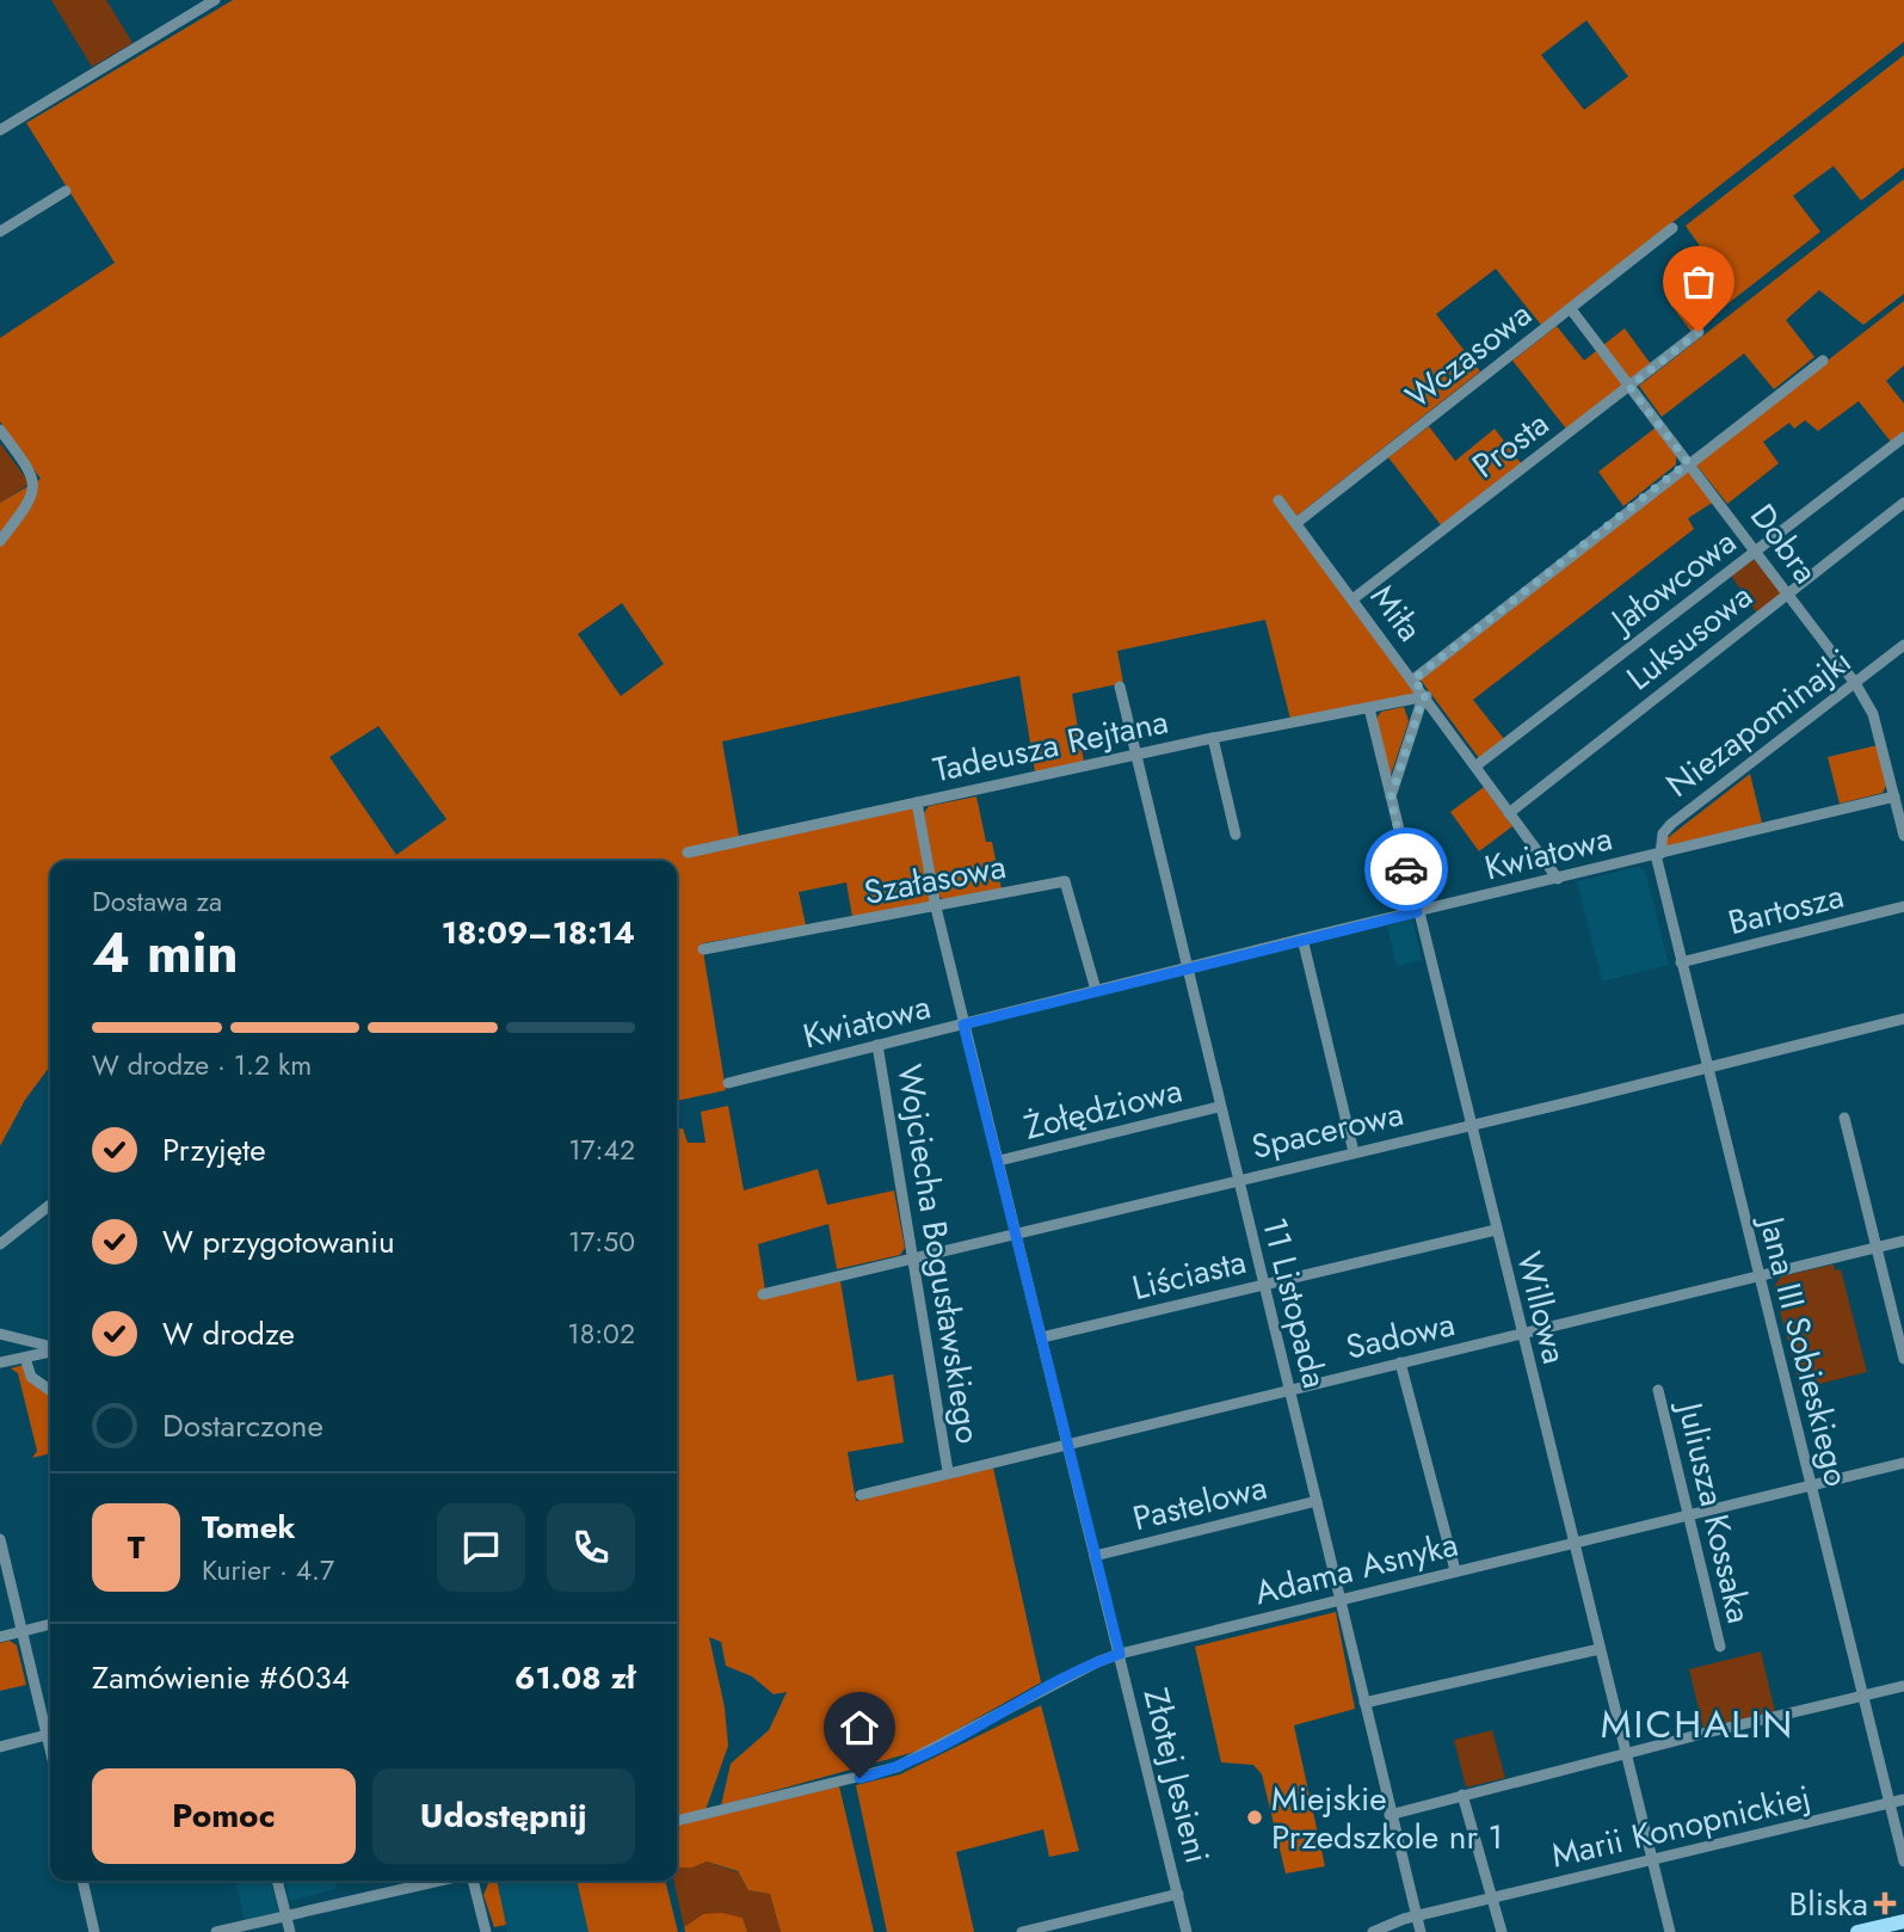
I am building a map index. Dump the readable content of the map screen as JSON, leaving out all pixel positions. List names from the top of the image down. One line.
{"streets":{"street":["Wczasowa","Prosta","Dobra","Jałowcowa","Miła","Luksusowa","Niezapominajki","Tadeusza Rejtana","Kwiatowa","Szałasowa","Bartosza","Żołędziowa","Spacerowa","Wojciecha Bogusławskiego","Liściasta","11 Listopada","Willowa","Sadowa","Jana III Sobieskiego","Pastelowa","Juliusza Kossaka","Adama Asnyka","Złotej Jesieni","Marii Konopnickiej"]},"crossings":[["Wczasowa","Dobra"],["Wczasowa","Miła"],["Prosta","Dobra"],["Prosta","Miła"],["Dobra","Jałowcowa"],["Dobra","Luksusowa"],["Dobra","Niezapominajki"],["Dobra","Kwiatowa"],["Jałowcowa","Miła"],["Miła","Luksusowa"],["Miła","Tadeusza Rejtana"],["Miła","Kwiatowa"],["Niezapominajki","Kwiatowa"],["Niezapominajki","Jana III Sobieskiego"],["Tadeusza Rejtana","11 Listopada"],["Tadeusza Rejtana","Willowa"],["Tadeusza Rejtana","Złotej Jesieni"],["Kwiatowa","Szałasowa"],["Kwiatowa","Wojciecha Bogusławskiego"],["Kwiatowa","11 Listopada"],["Kwiatowa","Willowa"],["Kwiatowa","Jana III Sobieskiego"],["Kwiatowa","Złotej Jesieni"],["Szałasowa","Złotej Jesieni"],["Bartosza","Jana III Sobieskiego"],["Żołędziowa","11 Listopada"],["Żołędziowa","Złotej Jesieni"],["Spacerowa","Wojciecha Bogusławskiego"],["Spacerowa","11 Listopada"],["Spacerowa","Willowa"],["Spacerowa","Jana III Sobieskiego"],["Spacerowa","Złotej Jesieni"],["Wojciecha Bogusławskiego","Sadowa"],["Liściasta","11 Listopada"],["Liściasta","Willowa"],["Liściasta","Złotej Jesieni"],["11 Listopada","Sadowa"],["11 Listopada","Pastelowa"],["11 Listopada","Adama Asnyka"],["11 Listopada","Marii Konopnickiej"],["Willowa","Sadowa"],["Willowa","Adama Asnyka"],["Willowa","Marii Konopnickiej"],["Sadowa","Jana III Sobieskiego"],["Sadowa","Złotej Jesieni"],["Jana III Sobieskiego","Adama Asnyka"],["Jana III Sobieskiego","Marii Konopnickiej"],["Pastelowa","Złotej Jesieni"],["Juliusza Kossaka","Adama Asnyka"],["Adama Asnyka","Złotej Jesieni"]],"districts":["MICHALIN"],"places":{"other":["Miejskie Przedszkole nr 1"],"health":["Bliska"]},"page":{"heading":["4 min","Dostawa za","18:09–18:14"],"panel":["Tomek","Kurier · 4.7","Zamówienie #6034","61.08 zł"],"bar":"W drodze · 1.2 km","list":[["Przyjęte","17:42"],["W przygotowaniu","17:50"],["W drodze","18:02"],"Dostarczone"],"round":"T","buttons":["Pomoc","Udostępnij"]}}
